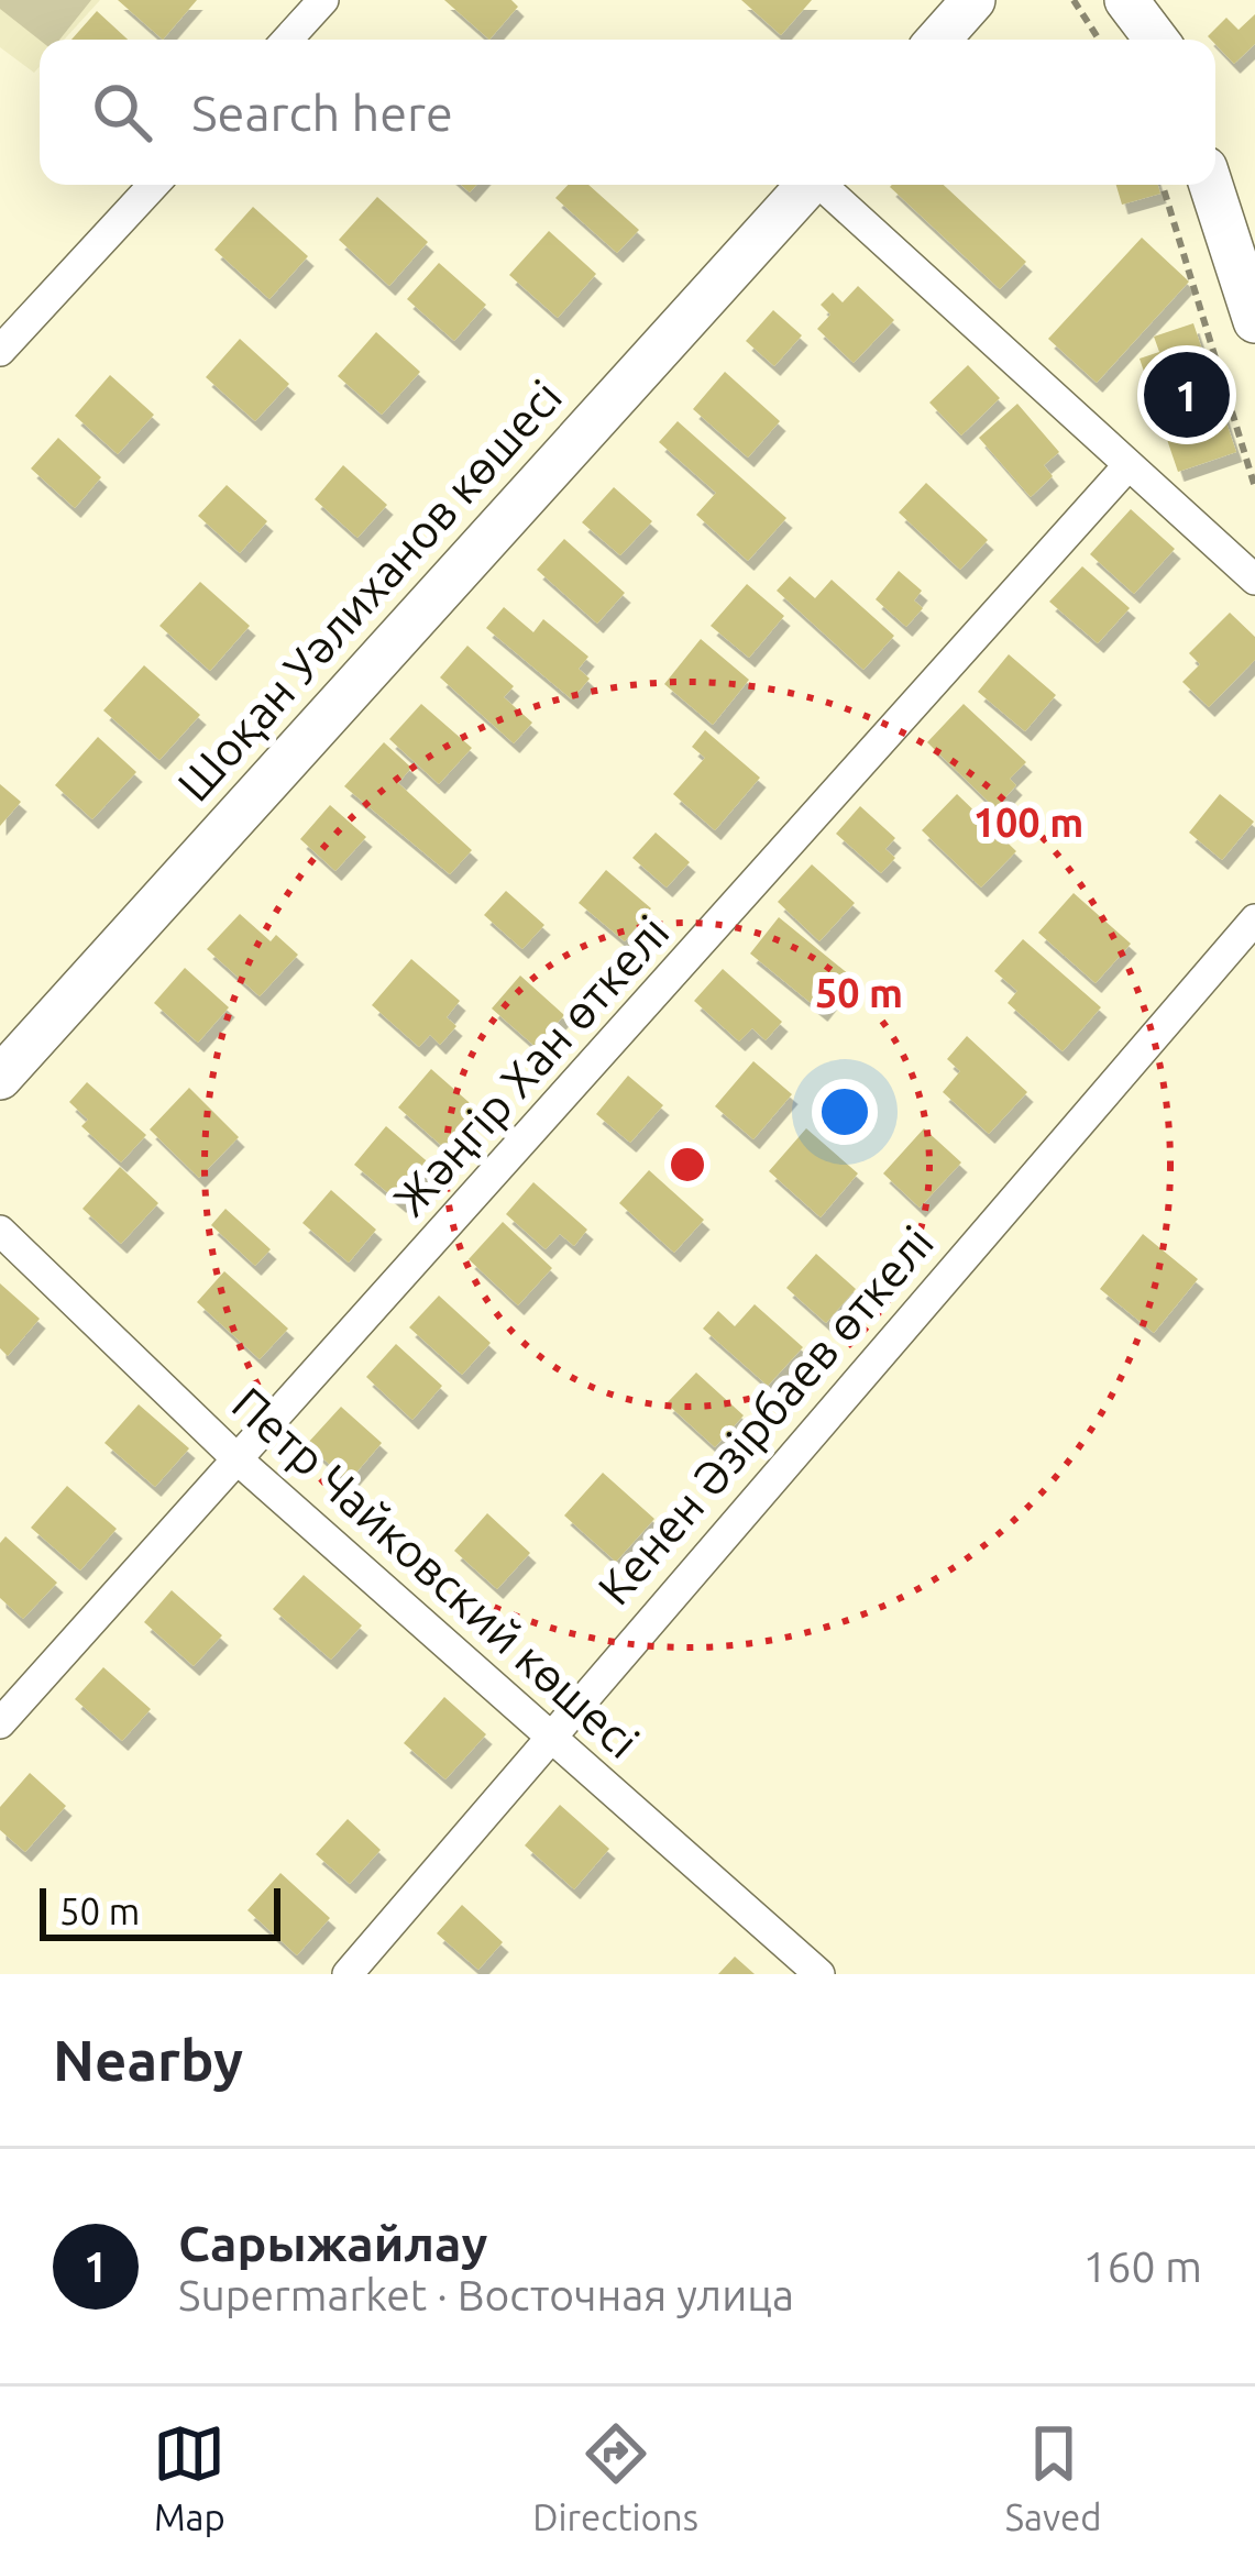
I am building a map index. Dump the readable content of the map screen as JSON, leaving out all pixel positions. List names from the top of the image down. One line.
{"streets":{"main road":["Шоқан Уәлиханов көшесі"],"street":["Жәңгір Хан өткелі","Кенен Әзірбаев өткелі","Петр Чайковский көшесі"]},"crossings":[["Жәңгір Хан өткелі","Петр Чайковский көшесі"],["Кенен Әзірбаев өткелі","Петр Чайковский көшесі"]],"scale_bar":"50 m","page":{"search":"Search here","pins":"1","scale":"50 m","heading":"Nearby","list":[{"mark":"1","name":"Сарыжайлау","note":"Supermarket · Восточная улица","value":"160 m"}],"nav":["Map","Directions","Saved"]},"rings":["100 m","50 m"]}
